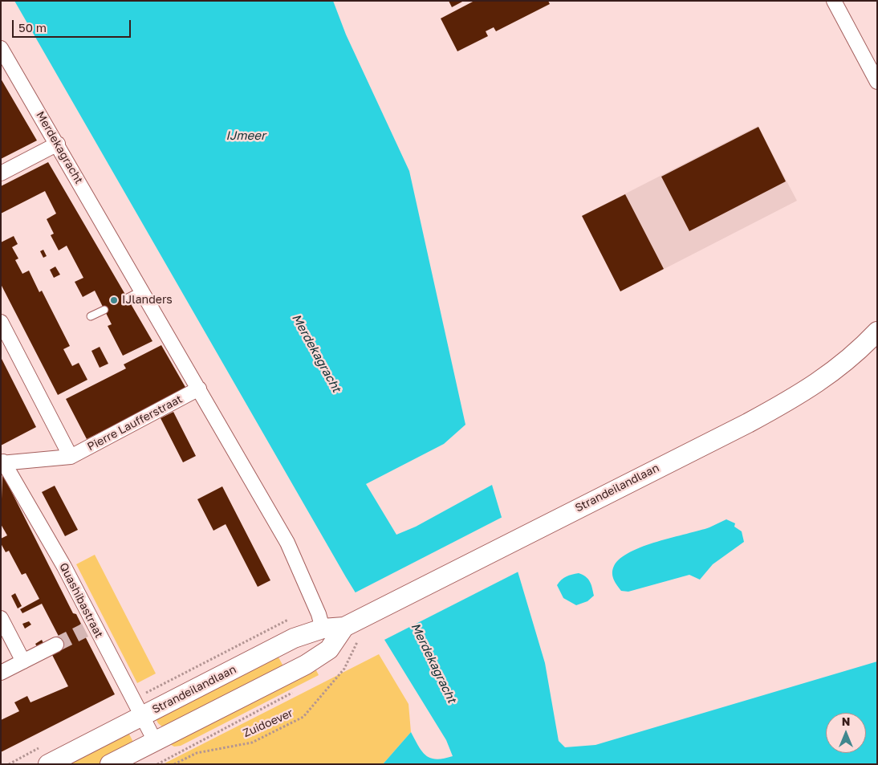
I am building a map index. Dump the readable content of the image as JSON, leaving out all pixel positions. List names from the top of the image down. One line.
{"streets":{"street":["Merdekagracht","Pierre Laufferstraat","Strandeilandlaan","Quashibastraat"],"path":["Zuidoever"]},"crossings":[["Merdekagracht","Pierre Laufferstraat"],["Merdekagracht","Strandeilandlaan"],["Strandeilandlaan","Quashibastraat"]],"water":["IJmeer","Merdekagracht"],"places":["IJlanders"],"scale_bar":"50 m","north":"top"}
